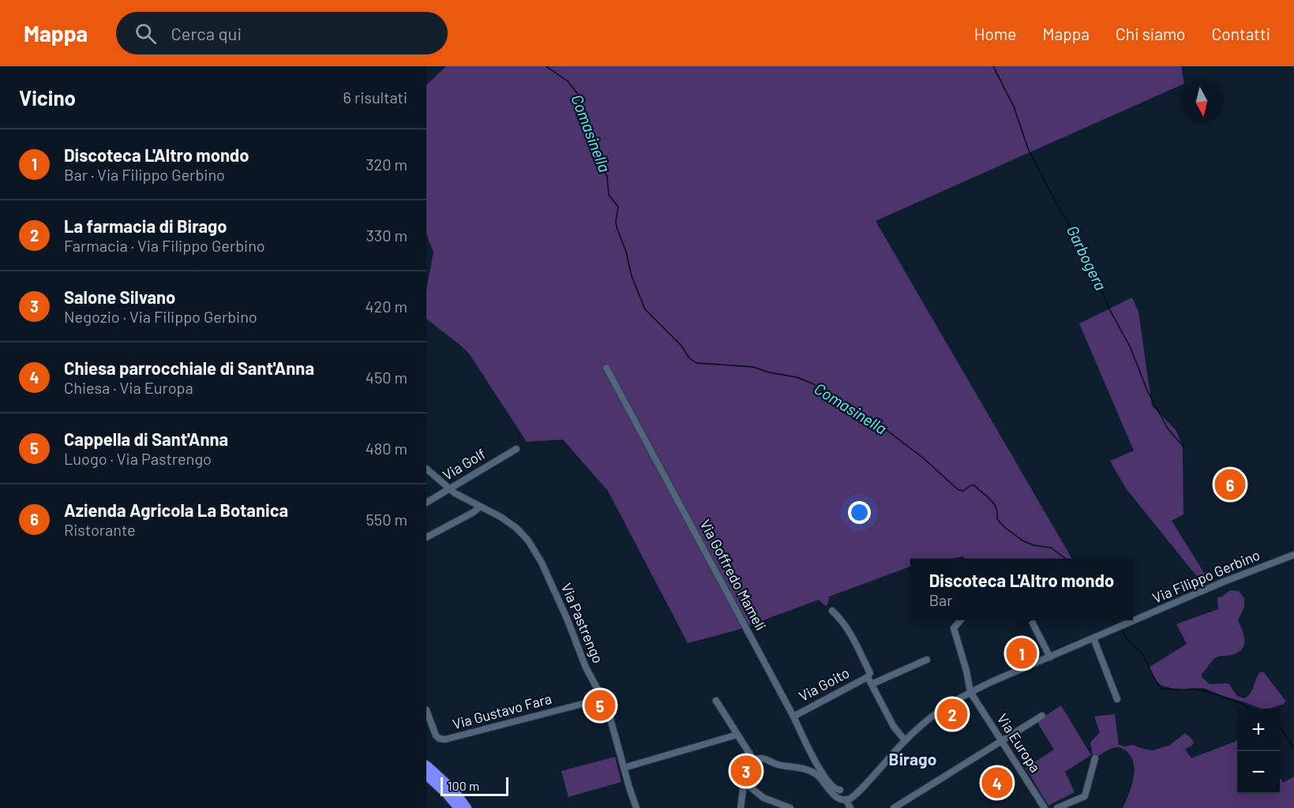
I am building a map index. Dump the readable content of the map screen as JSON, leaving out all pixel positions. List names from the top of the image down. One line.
{"streets":{"street":["Via Golf","Via Goffredo Mameli","Via Filippo Gerbino","Via Pastrengo","Via Goito","Via Gustavo Fara","Via Europa"]},"crossings":[["Via Golf","Via Pastrengo"],["Via Goffredo Mameli","Via Goito"],["Via Filippo Gerbino","Via Europa"],["Via Pastrengo","Via Gustavo Fara"]],"districts":["Birago"],"water":["Comasinella","Garbogera"],"scale_bar":"100 m","north":"bottom","page":{"header":"Mappa","search":"Cerca qui","nav":["Home","Mappa","Chi siamo","Contatti"],"heading":["Vicino","6 risultati"],"list":[{"mark":"1","name":"Discoteca L'Altro mondo","note":"Bar · Via Filippo Gerbino","value":"320 m"},{"mark":"2","name":"La farmacia di Birago","note":"Farmacia · Via Filippo Gerbino","value":"330 m"},{"mark":"3","name":"Salone Silvano","note":"Negozio · Via Filippo Gerbino","value":"420 m"},{"mark":"4","name":"Chiesa parrocchiale di Sant'Anna","note":"Chiesa · Via Europa","value":"450 m"},{"mark":"5","name":"Cappella di Sant'Anna","note":"Luogo · Via Pastrengo","value":"480 m"},{"mark":"6","name":"Azienda Agricola La Botanica","note":"Ristorante","value":"550 m"}],"pins":["6","1","5","2","3","4"],"popup":["Discoteca L'Altro mondo","Bar"],"map_buttons":["+","−"],"scale":"100 m"}}
